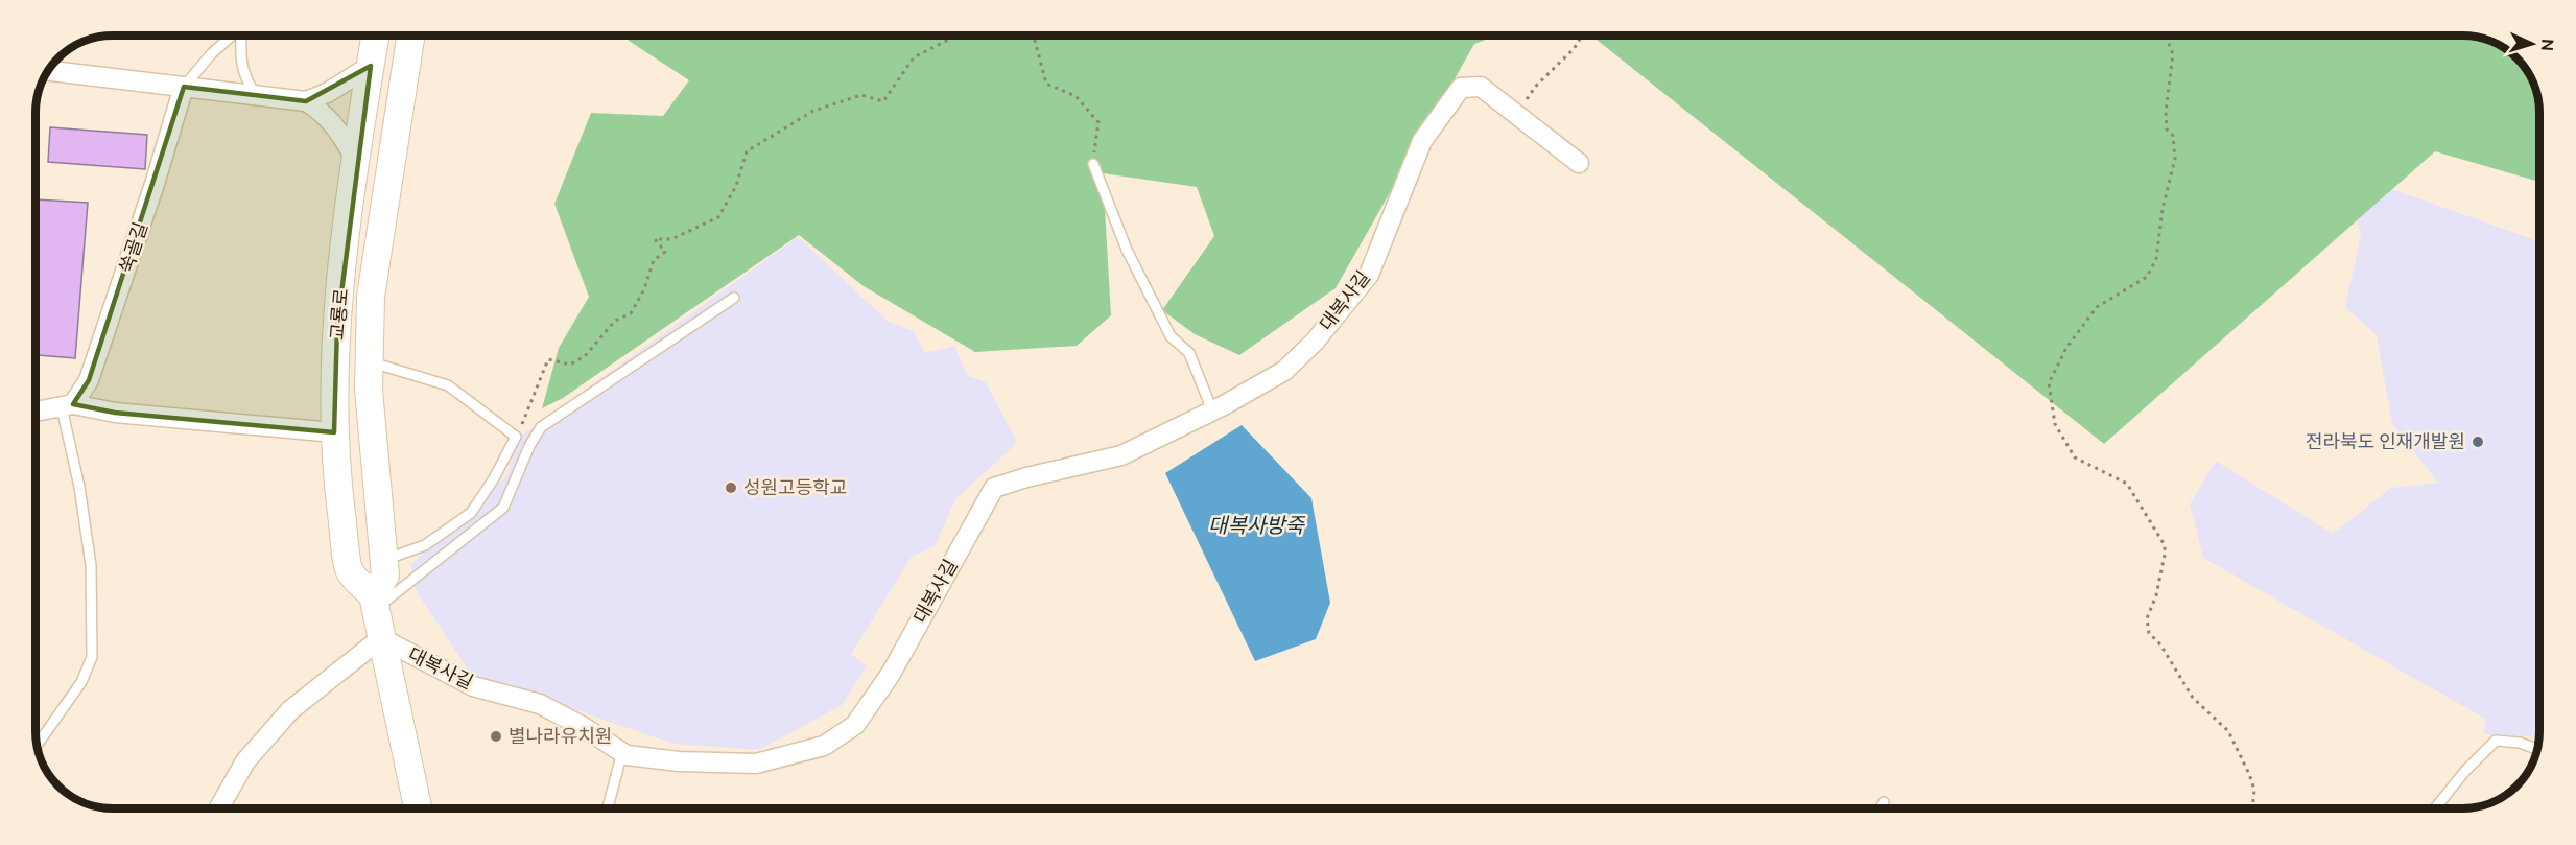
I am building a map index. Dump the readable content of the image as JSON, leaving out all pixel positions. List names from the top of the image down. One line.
{"streets":{"street":["쑥골길","대복사길","교룡로"]},"water":["대복사방죽"],"places":["전라북도 인재개발원","성원고등학교","별나라유치원"],"north":"right"}
